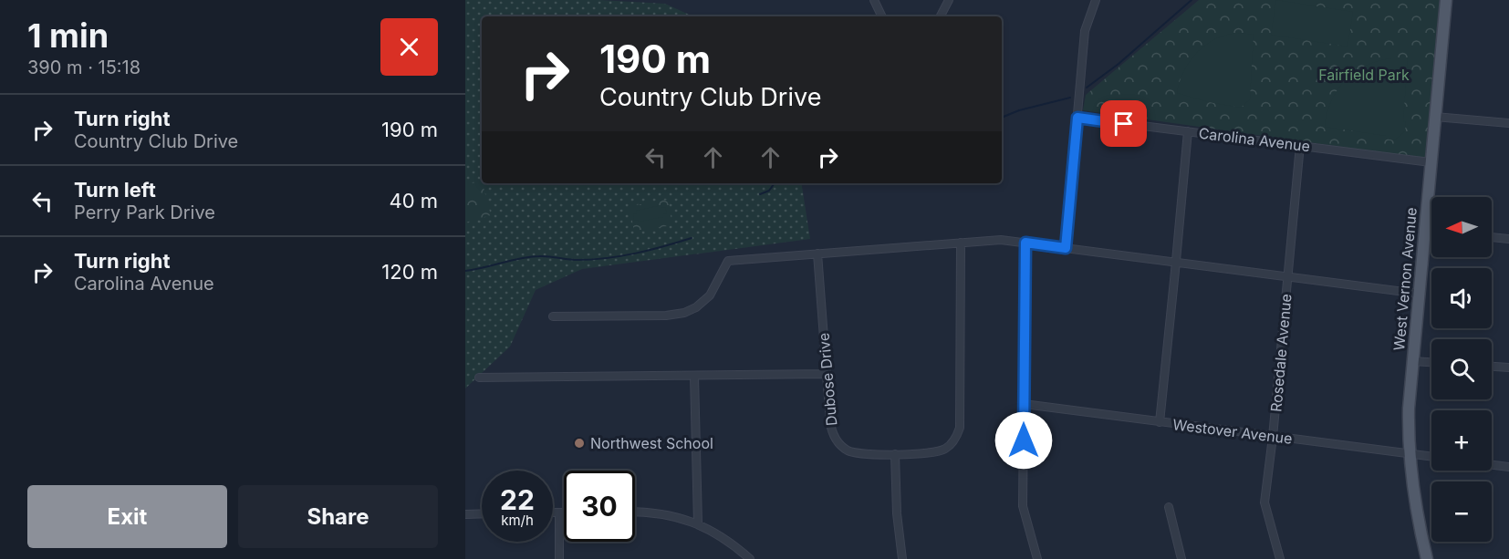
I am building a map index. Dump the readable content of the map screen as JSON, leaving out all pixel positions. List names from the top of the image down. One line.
{"streets":{"main road":["West Vernon Avenue"],"street":["Carolina Avenue","Rosedale Avenue","Dubose Drive","Westover Avenue"]},"crossings":[["Carolina Avenue","West Vernon Avenue"],["Carolina Avenue","Rosedale Avenue"],["West Vernon Avenue","Westover Avenue"],["Rosedale Avenue","Westover Avenue"]],"parks":["Fairfield Park"],"places":["Northwest School"],"north":"left","page":{"heading":["1 min","390 m · 15:18"],"turn":["190 m","Country Club Drive"],"list":[{"name":"Turn right","note":"Country Club Drive","value":"190 m"},{"name":"Turn left","note":"Perry Park Drive","value":"40 m"},{"name":"Turn right","note":"Carolina Avenue","value":"120 m"}],"map_buttons":["+","−"],"speed":"22 km/h","limit":"30","buttons":["Exit","Share"]}}
